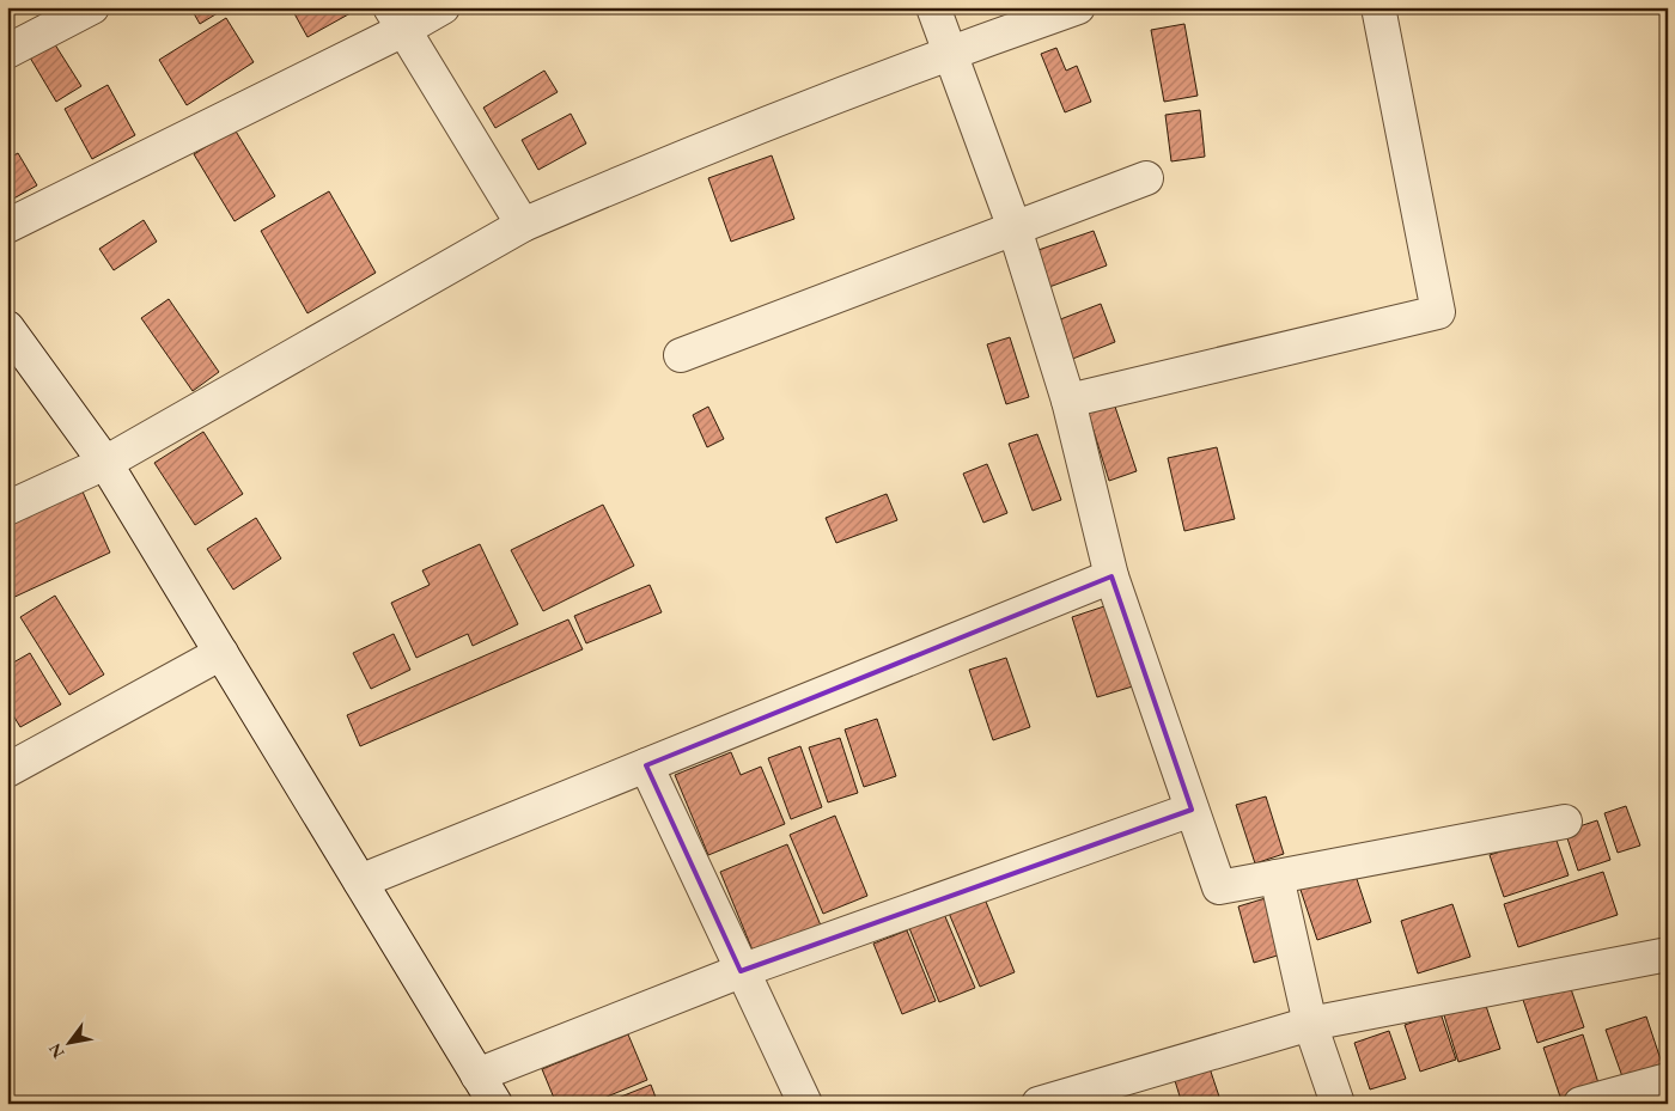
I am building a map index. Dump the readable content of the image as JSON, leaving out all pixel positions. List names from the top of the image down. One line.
{"north":"bottom left"}
